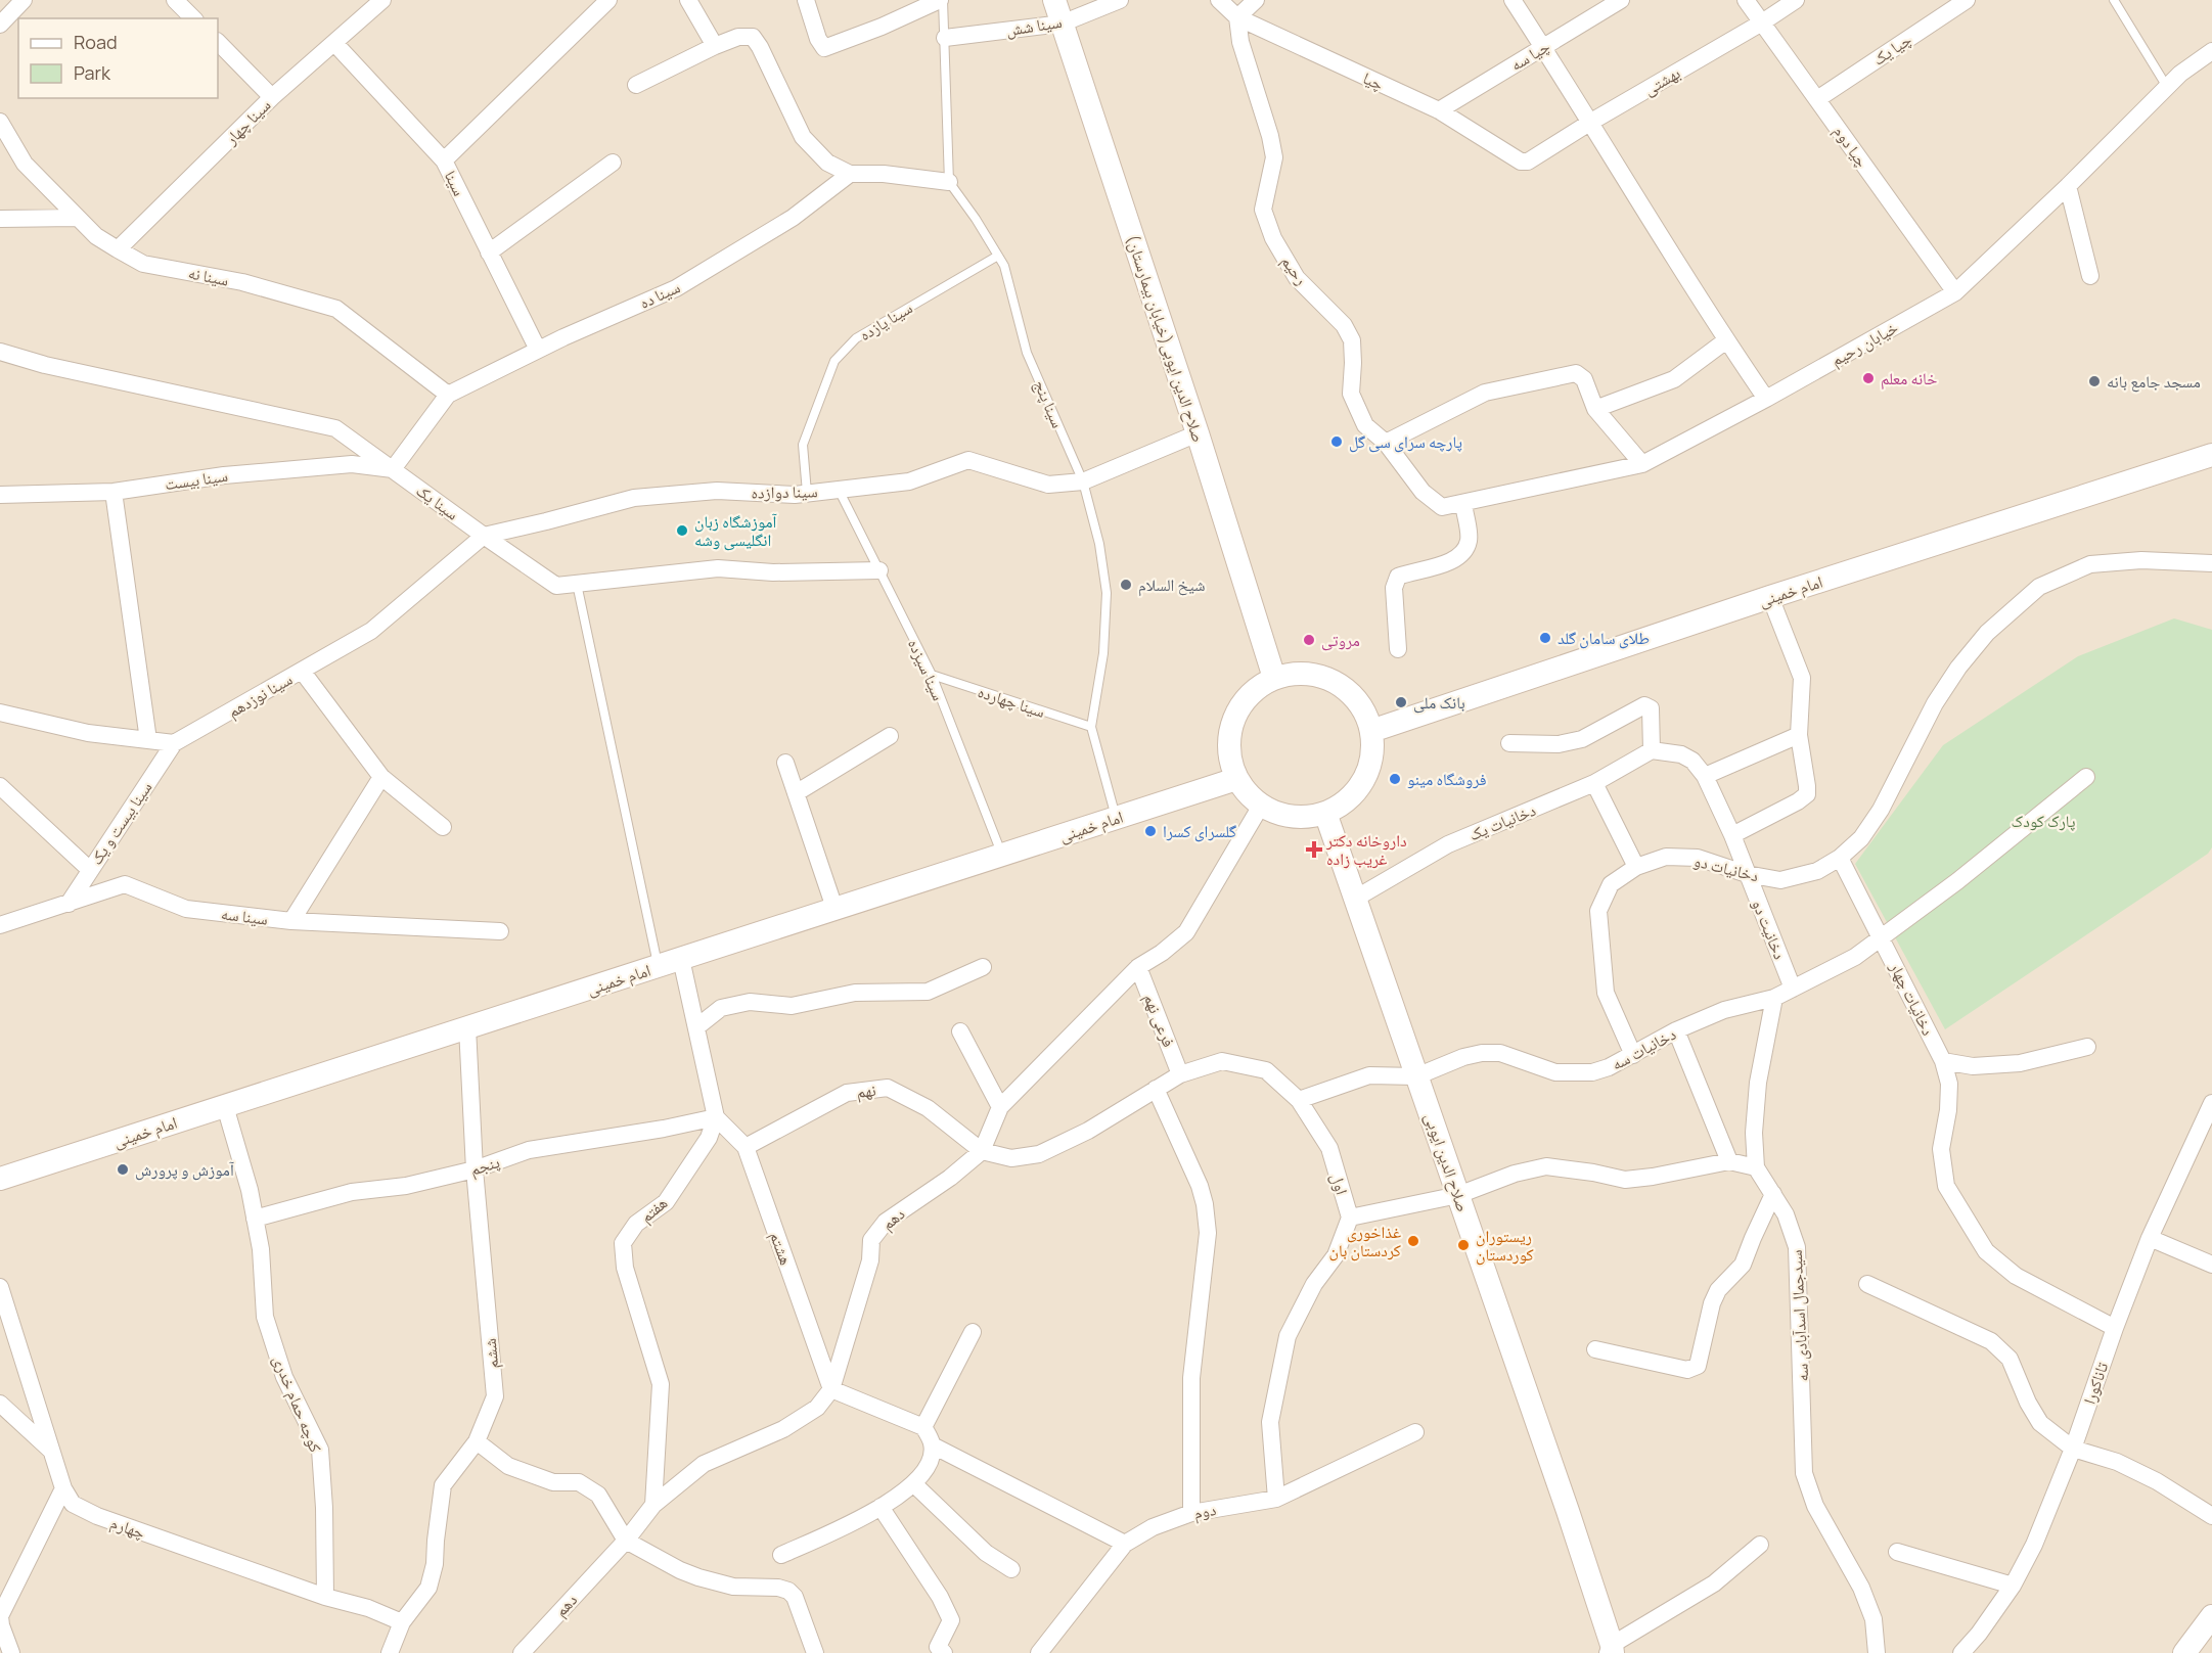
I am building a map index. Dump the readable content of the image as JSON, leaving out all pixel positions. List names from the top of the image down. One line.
{"streets":{"main road":["صلاح الدین ایوبی(خیابان بیمارستان)","امام خمینی","صلاح الدین ایوبی"],"street":["سینا شش","چیا یک","چیا سه","چیا","بهشتی","سینا چهار","چیا دوم","سینا","رحیم","سینا نه","سینا ده","خیابان رحیم","سینا بیست","سینا دوازده","سینا یک","سینا نوزدهم","دخانیات یک","سینا بیست و یک","دخانیات دو","سینا سه","دخانیت دو","دخانیات چهار","فرعی نهم","دخانیات سه","نهم","پنجم","اول","هفتم","دهم","هشتم","سیدجمال اسدآبادی سه","ششم","تاناکورا","کوچه حمام خدری","دوم","چهارم"],"lane":["سینا یازده","سینا پنج","سینا سیزده","سینا چهارده"]},"crossings":[["سینا شش","صلاح الدین ایوبی(خیابان بیمارستان)"],["چیا یک","چیا دوم"],["چیا سه","چیا"],["چیا","بهشتی"],["چیا","رحیم"],["بهشتی","چیا دوم"],["سینا چهار","سینا"],["سینا چهار","سینا نه"],["چیا دوم","خیابان رحیم"],["سینا","سینا ده"],["رحیم","خیابان رحیم"],["سینا نه","سینا ده"],["سینا ده","سینا بیست"],["سینا ده","سینا یک"],["سینا یازده","سینا پنج"],["سینا یازده","سینا دوازده"],["صلاح الدین ایوبی(خیابان بیمارستان)","سینا دوازده"],["صلاح الدین ایوبی(خیابان بیمارستان)","امام خمینی"],["صلاح الدین ایوبی(خیابان بیمارستان)","صلاح الدین ایوبی"],["صلاح الدین ایوبی(خیابان بیمارستان)","دهم"],["سینا پنج","سینا دوازده"],["سینا پنج","امام خمینی"],["سینا پنج","سینا چهارده"],["سینا بیست","سینا یک"],["سینا دوازده","سینا یک"],["سینا دوازده","سینا سیزده"],["سینا دوازده","سینا نوزدهم"],["سینا یک","سینا سیزده"],["سینا یک","سینا نوزدهم"],["امام خمینی","سینا سیزده"],["امام خمینی","صلاح الدین ایوبی"],["امام خمینی","دهم"],["امام خمینی","ششم"],["امام خمینی","کوچه حمام خدری"],["سینا سیزده","سینا چهارده"],["سینا نوزدهم","سینا بیست و یک"],["دخانیات یک","صلاح الدین ایوبی"],["سینا بیست و یک","سینا سه"],["دخانیات دو","دخانیت دو"],["دخانیات دو","دخانیات چهار"],["دخانیات دو","دخانیات سه"],["دخانیت دو","دخانیات سه"],["دخانیات چهار","دخانیات سه"],["دخانیات چهار","تاناکورا"],["فرعی نهم","اول"],["فرعی نهم","دهم"],["دخانیات سه","صلاح الدین ایوبی"],["دخانیات سه","اول"],["نهم","اول"],["نهم","دهم"],["نهم","هشتم"],["صلاح الدین ایوبی","دهم"],["پنجم","هفتم"],["پنجم","هشتم"],["پنجم","ششم"],["پنجم","کوچه حمام خدری"],["اول","دهم"],["اول","دوم"],["هفتم","دهم"],["هفتم","هشتم"],["دهم","هشتم"],["ششم","چهارم"],["کوچه حمام خدری","چهارم"]],"parks":["پارک کودک"],"places":{"other":["خانه معلم","مسجد جامع بانه","پارچه سرای سی گل","آموزشگاه زبان انگلیسی وشه","شیخ السلام","طلای سامان گلد","مروتی","بانک ملی","فروشگاه مینو","گلسرای کسرا","آموزش و پرورش","غذاخوری کردستان بان","ریستوران کوردستان"],"health":["داروخانه دکتر غریب زاده"]},"legend":["Road","Park"]}
